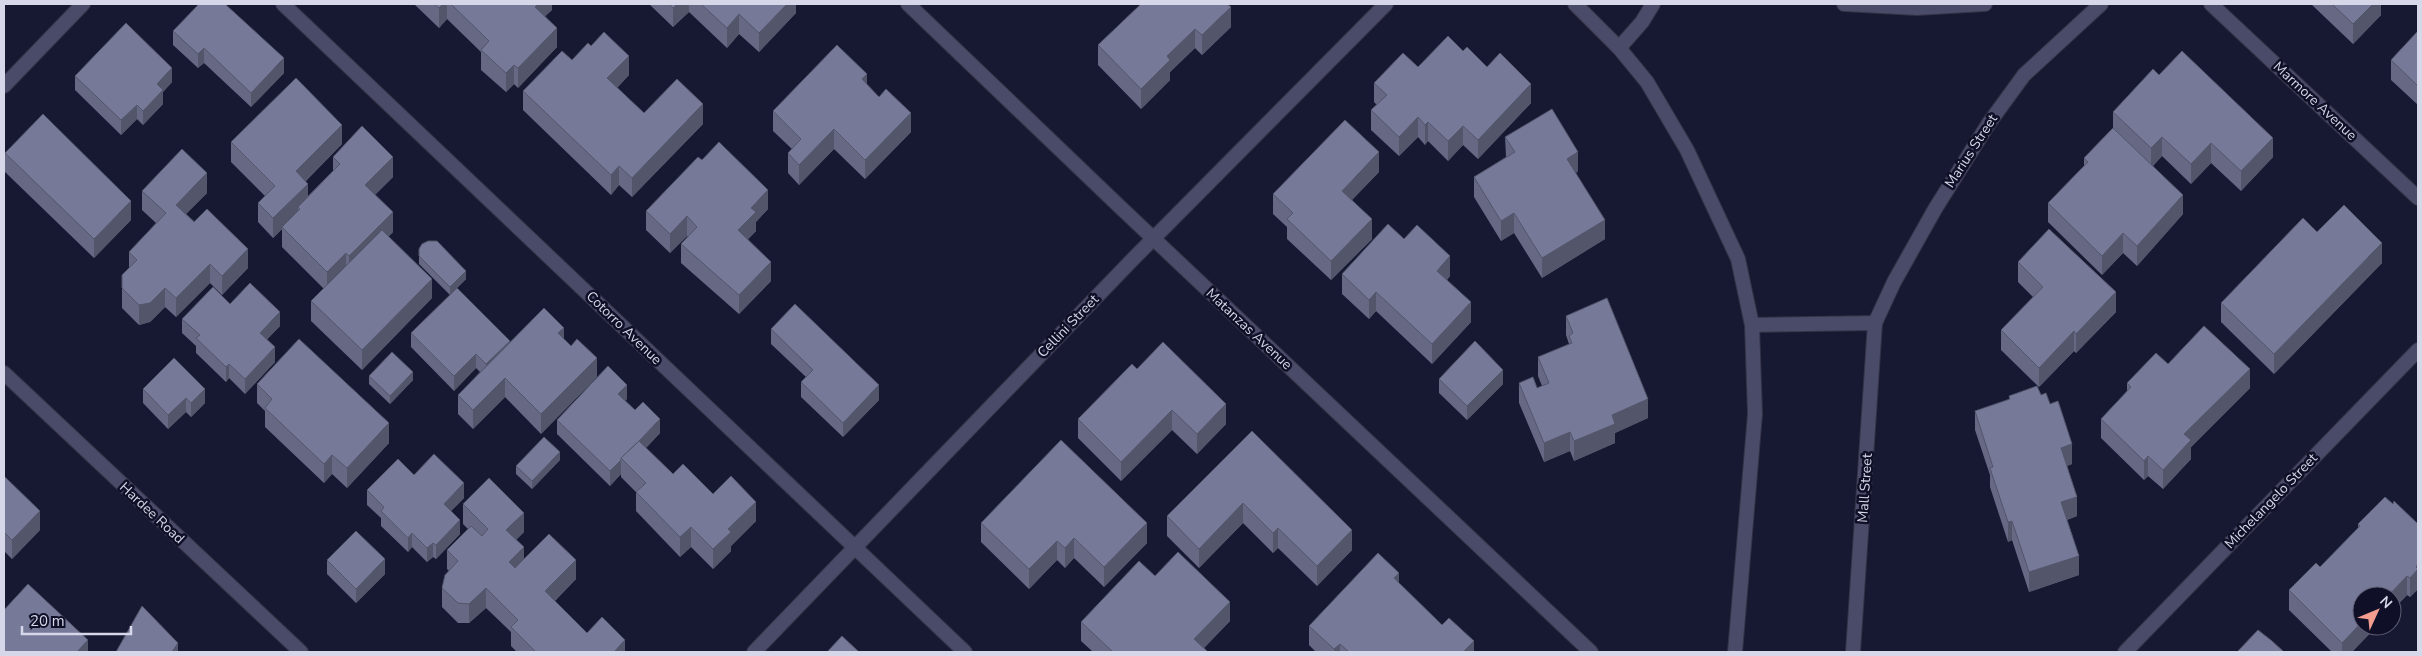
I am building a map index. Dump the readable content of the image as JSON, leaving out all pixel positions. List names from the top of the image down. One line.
{"streets":{"street":["Marmore Avenue","Marius Street","Cellini Street","Cotorro Avenue","Matanzas Avenue","Mall Street","Michelangelo Street","Hardee Road"]},"crossings":[["Marius Street","Mall Street"],["Cellini Street","Cotorro Avenue"],["Cellini Street","Matanzas Avenue"]],"scale_bar":"20 m","north":"top right"}
